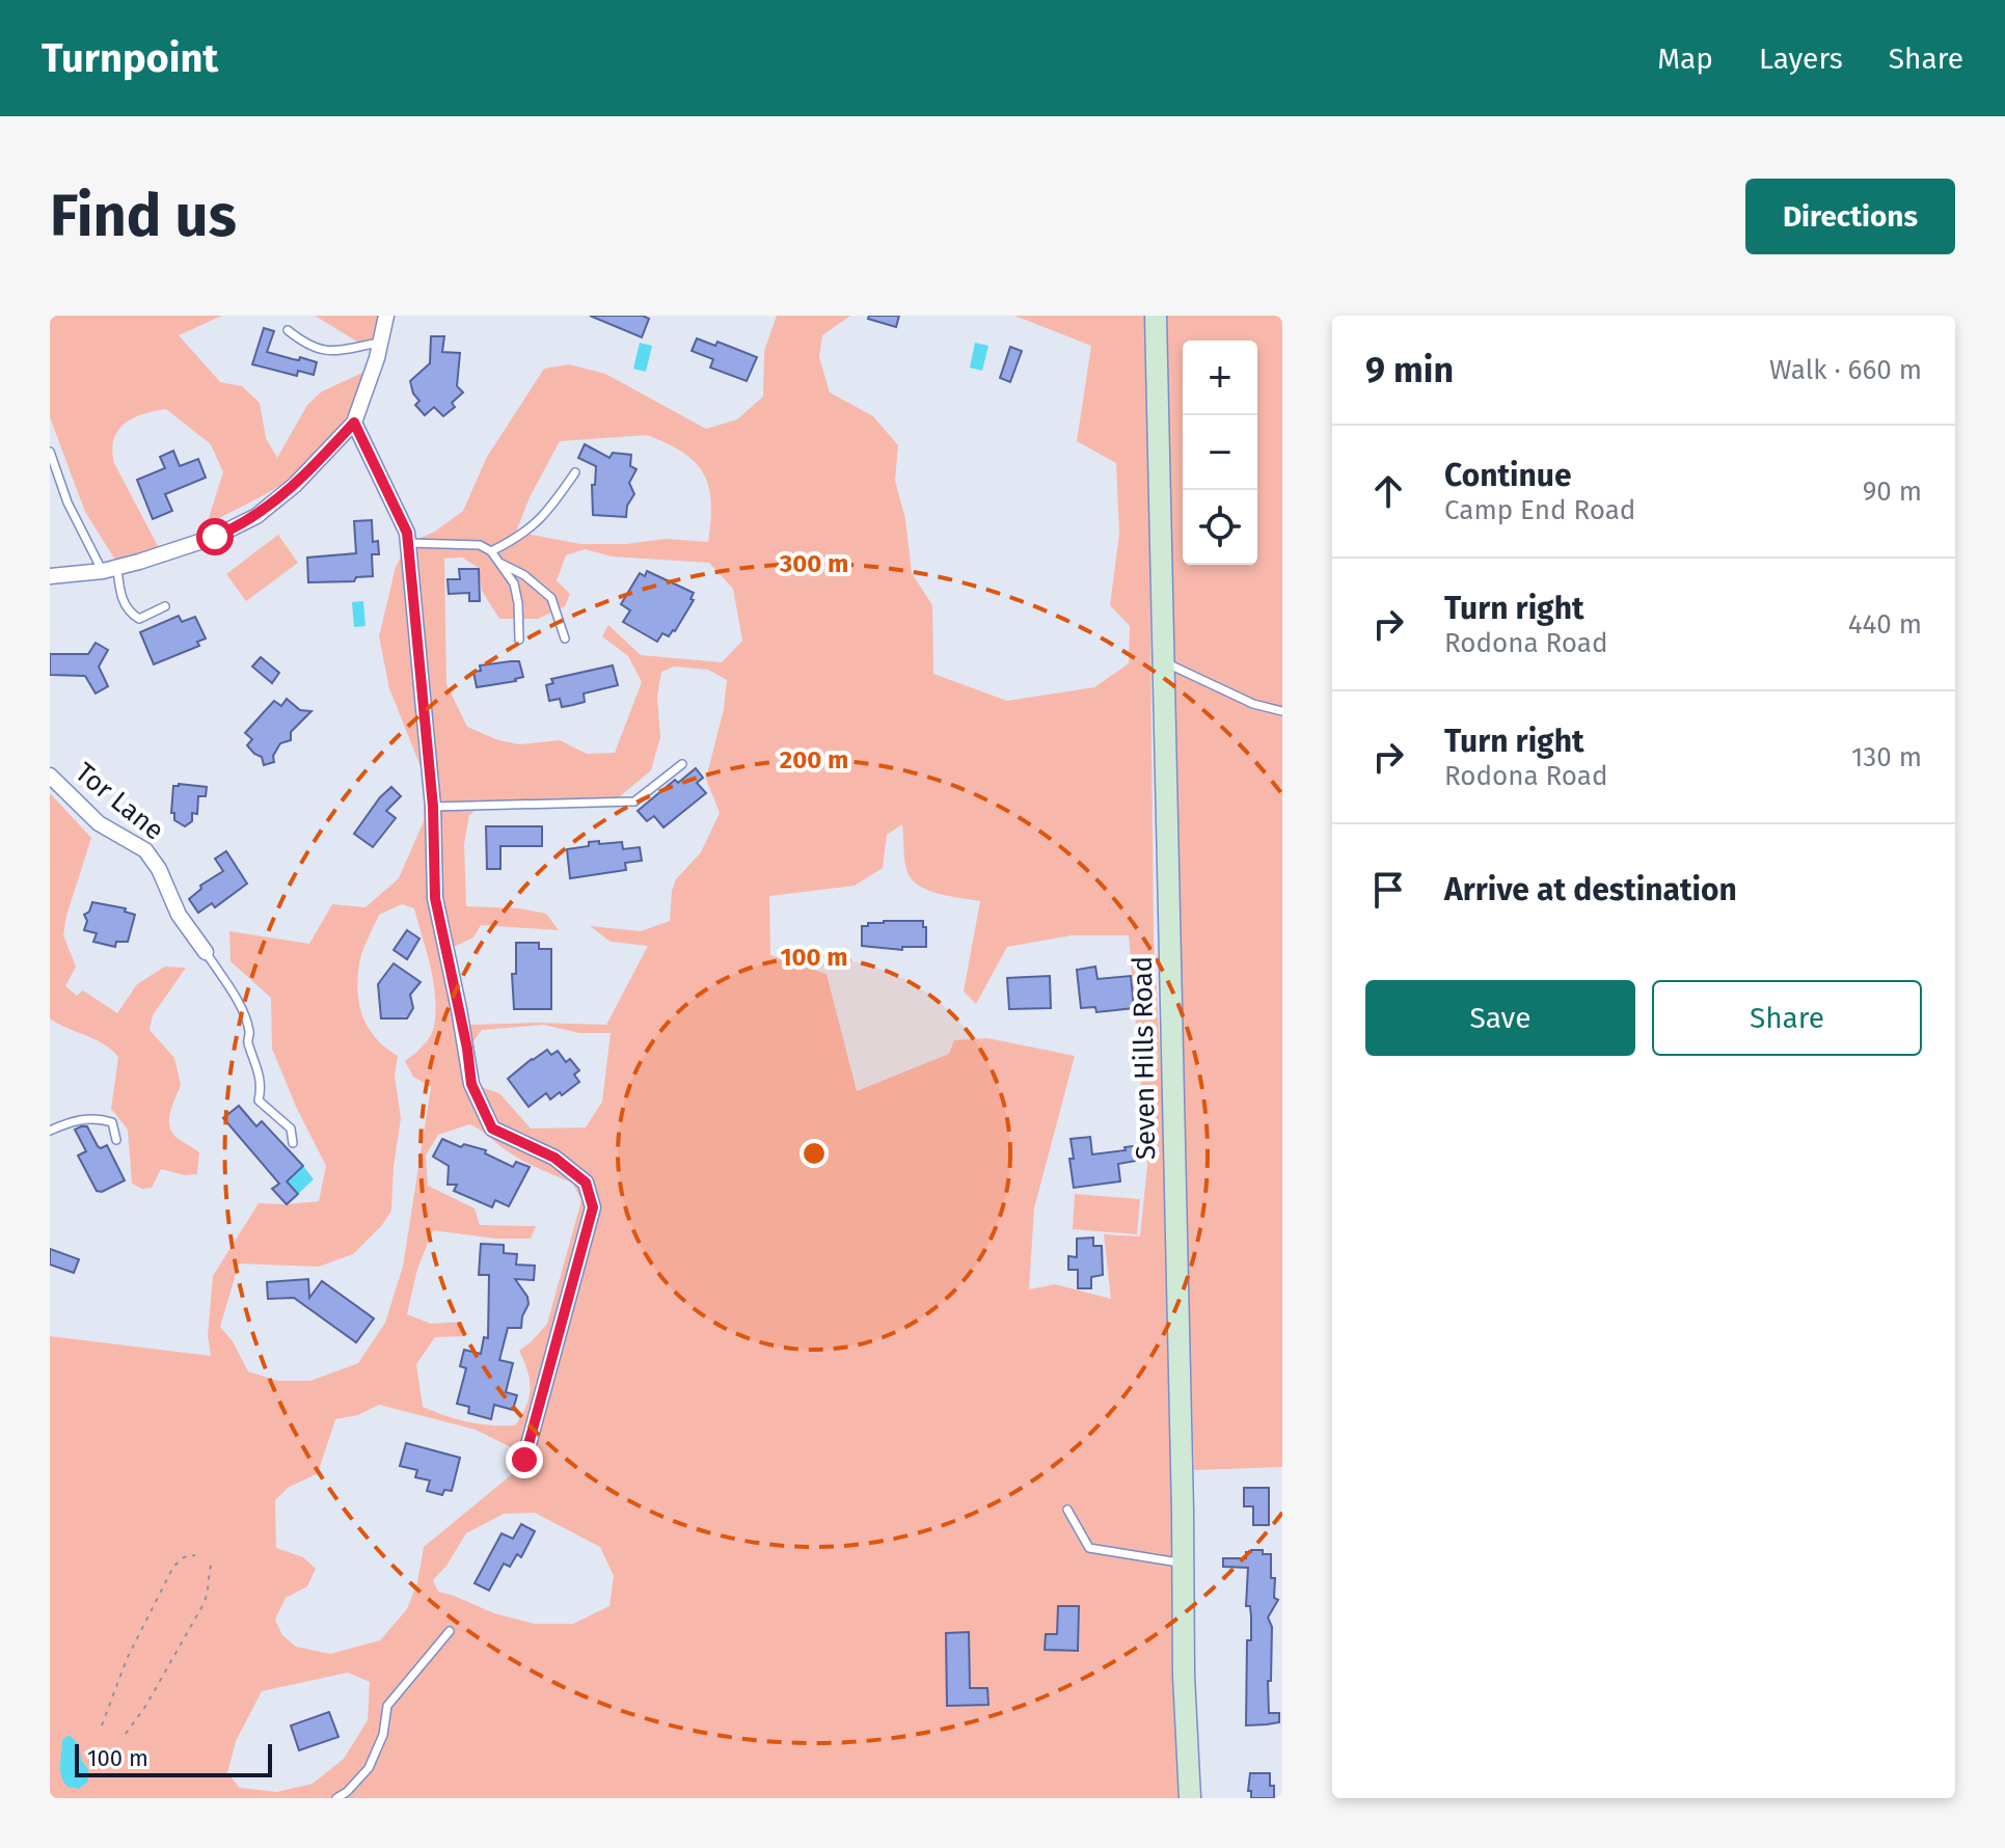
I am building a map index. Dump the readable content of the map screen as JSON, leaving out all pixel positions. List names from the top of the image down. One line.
{"streets":{"main road":["Seven Hills Road"],"street":["Tor Lane"]},"scale_bar":"100 m","page":{"header":"Turnpoint","nav":["Map","Layers","Share"],"buttons":["Directions",["Save","Share"]],"title":"Find us","heading":["9 min","Walk · 660 m"],"map_buttons":["+","−"],"list":[["Continue","Camp End Road","90 m"],["Turn right","Rodona Road","440 m"],["Turn right","Rodona Road","130 m"],"Arrive at destination"],"scale":"100 m"},"rings":["300 m","200 m","100 m"]}
